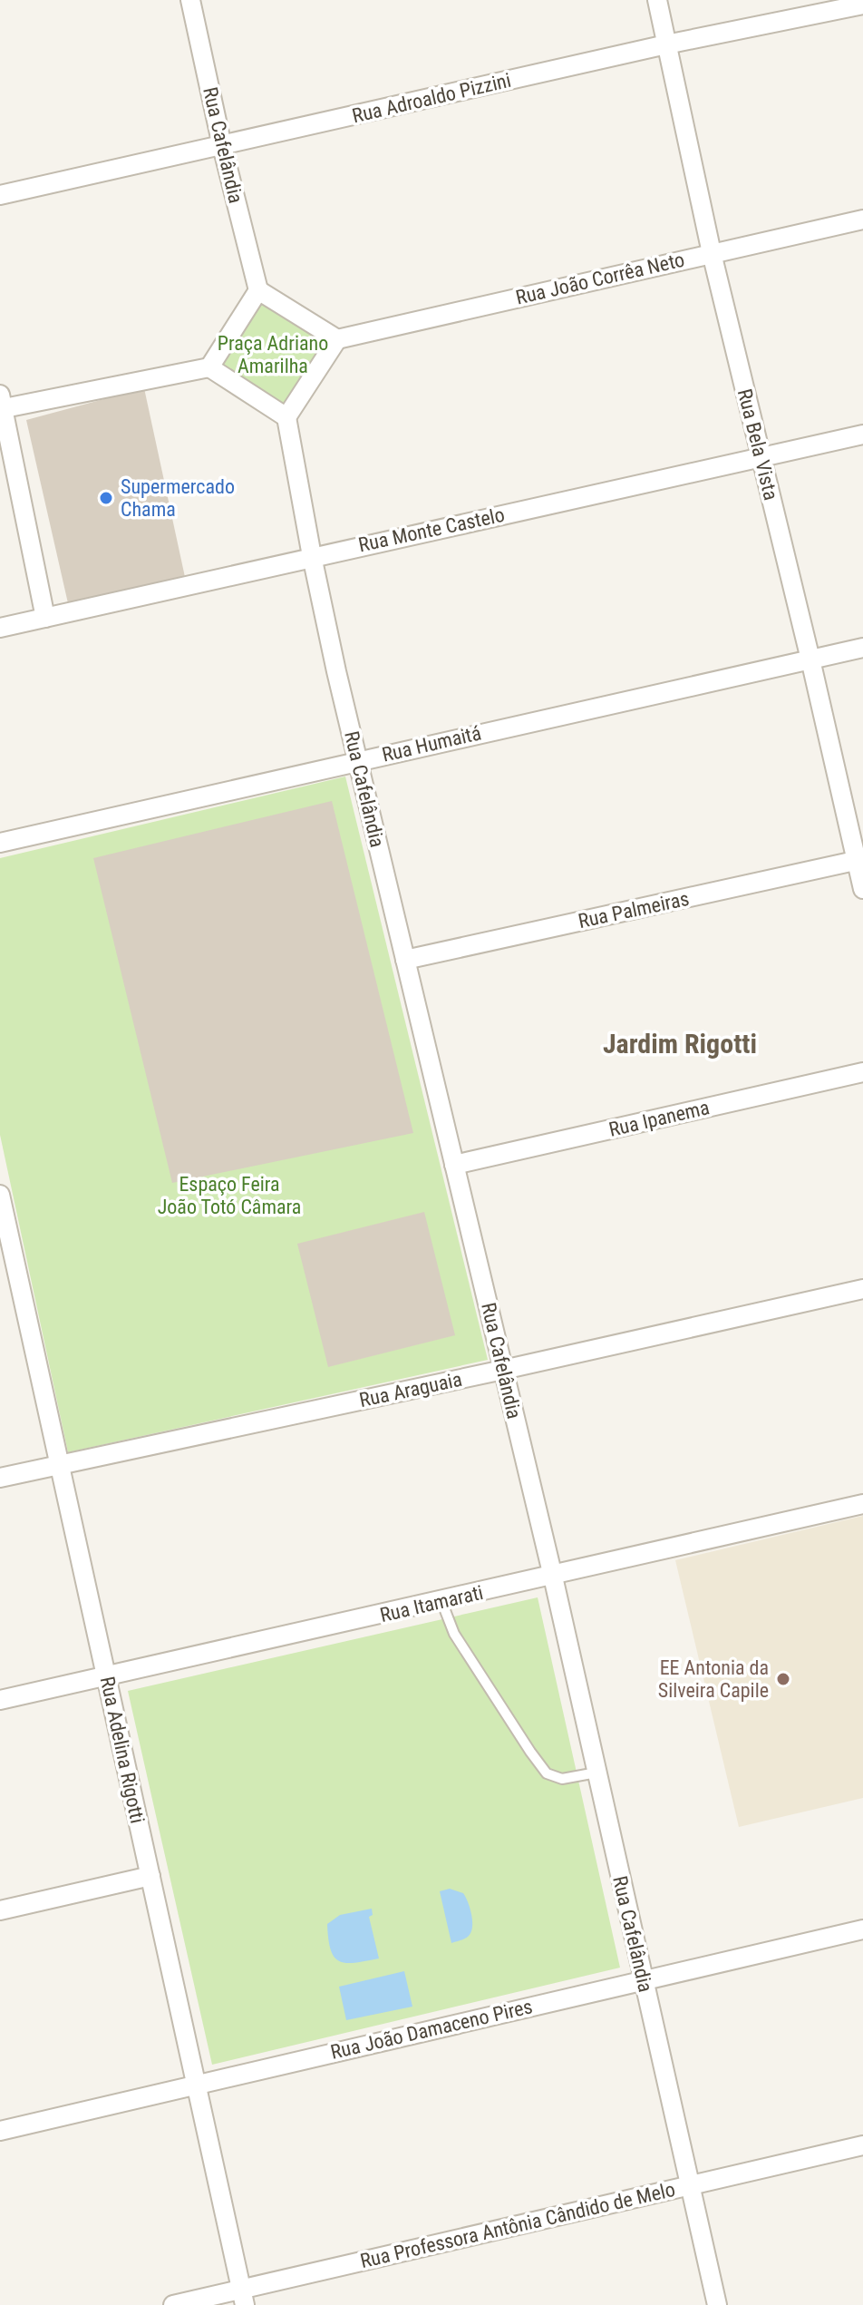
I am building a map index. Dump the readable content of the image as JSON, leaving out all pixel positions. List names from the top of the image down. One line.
{"streets":{"street":["Rua Adroaldo Pizzini","Rua Cafelândia","Rua João Corrêa Neto","Rua Bela Vista","Rua Monte Castelo","Rua Humaitá","Rua Palmeiras","Rua Ipanema","Rua Araguaia","Rua Itamarati","Rua Adelina Rigotti","Rua João Damaceno Pires","Rua Professora Antônia Cândido de Melo"]},"crossings":[["Rua Adroaldo Pizzini","Rua Cafelândia"],["Rua Adroaldo Pizzini","Rua Bela Vista"],["Rua Cafelândia","Rua Monte Castelo"],["Rua Cafelândia","Rua Humaitá"],["Rua Cafelândia","Rua Palmeiras"],["Rua Cafelândia","Rua Ipanema"],["Rua Cafelândia","Rua Araguaia"],["Rua Cafelândia","Rua Itamarati"],["Rua Cafelândia","Rua João Damaceno Pires"],["Rua Cafelândia","Rua Professora Antônia Cândido de Melo"],["Rua João Corrêa Neto","Rua Bela Vista"],["Rua Bela Vista","Rua Monte Castelo"],["Rua Bela Vista","Rua Humaitá"],["Rua Bela Vista","Rua Palmeiras"],["Rua Araguaia","Rua Adelina Rigotti"],["Rua Itamarati","Rua Adelina Rigotti"],["Rua Adelina Rigotti","Rua João Damaceno Pires"],["Rua Adelina Rigotti","Rua Professora Antônia Cândido de Melo"]],"districts":["Jardim Rigotti"],"parks":["Praça Adriano Amarilha","Espaço Feira João Totó Câmara"],"places":["Supermercado Chama","EE Antonia da Silveira Capile"]}
